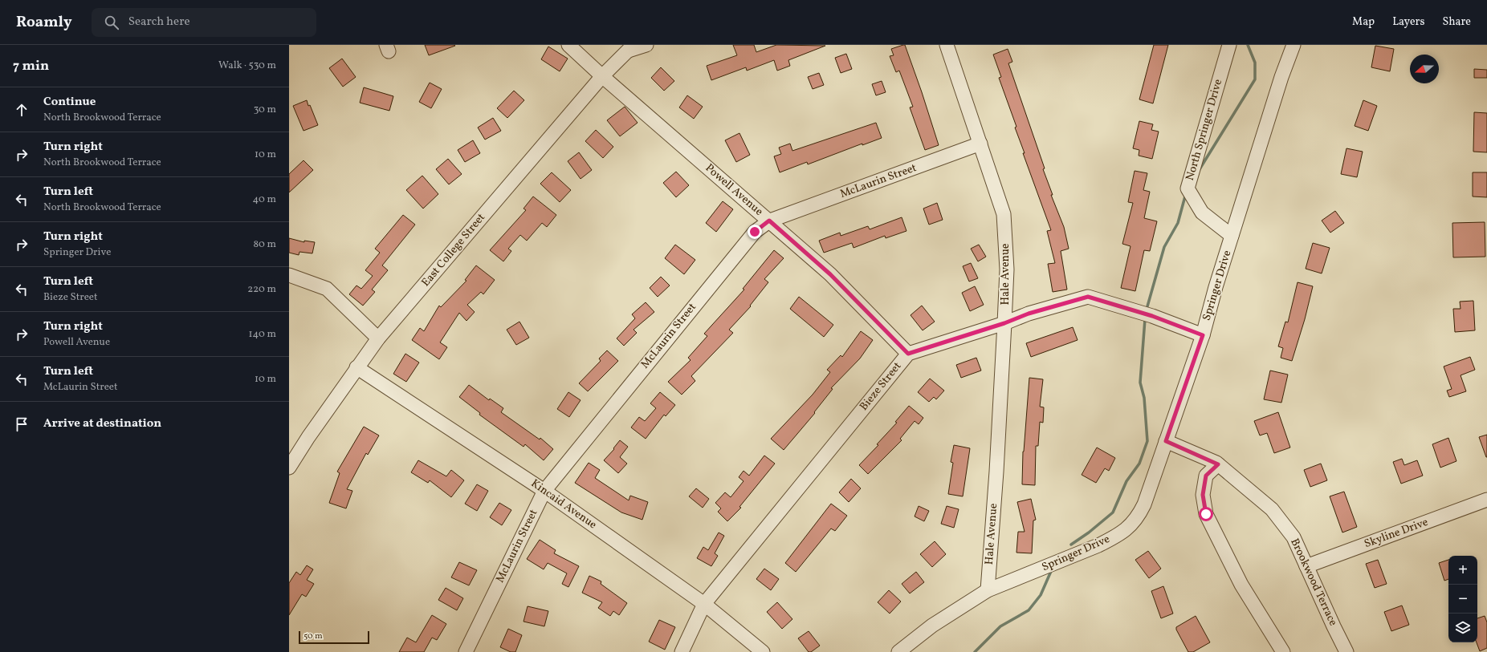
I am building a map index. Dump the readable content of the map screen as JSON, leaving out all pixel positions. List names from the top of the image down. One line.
{"streets":{"street":["North Springer Drive","McLaurin Street","Powell Avenue","East College Street","Hale Avenue","Springer Drive","Bieze Street","Kincaid Avenue","Skyline Drive","Brookwood Terrace"]},"crossings":[["North Springer Drive","Springer Drive"],["McLaurin Street","Powell Avenue"],["McLaurin Street","Hale Avenue"],["McLaurin Street","Kincaid Avenue"],["Powell Avenue","East College Street"],["Powell Avenue","Bieze Street"],["East College Street","Kincaid Avenue"],["Hale Avenue","Springer Drive"],["Hale Avenue","Bieze Street"],["Springer Drive","Bieze Street"],["Springer Drive","Brookwood Terrace"],["Bieze Street","Kincaid Avenue"],["Skyline Drive","Brookwood Terrace"]],"scale_bar":"50 m","north":"left","page":{"header":"Roamly","search":"Search here","nav":["Map","Layers","Share"],"heading":["7 min","Walk · 530 m"],"list":[["Continue","North Brookwood Terrace","30 m"],["Turn right","North Brookwood Terrace","10 m"],["Turn left","North Brookwood Terrace","40 m"],["Turn right","Springer Drive","80 m"],["Turn left","Bieze Street","220 m"],["Turn right","Powell Avenue","140 m"],["Turn left","McLaurin Street","10 m"],"Arrive at destination"],"map_buttons":["+","−"],"scale":"50 m"}}
